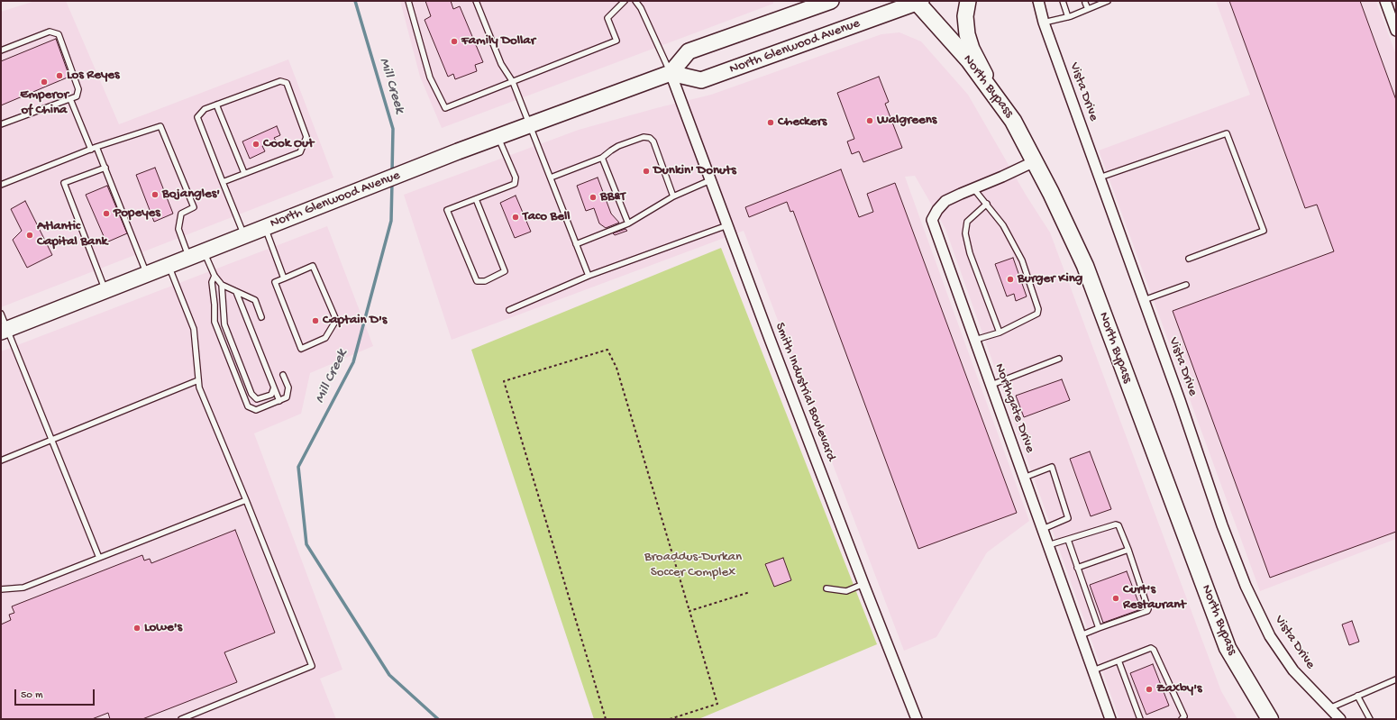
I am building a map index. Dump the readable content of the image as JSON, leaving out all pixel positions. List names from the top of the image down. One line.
{"streets":{"highway":["North Bypass"],"main road":["North Glenwood Avenue"],"street":["Vista Drive","Smith Industrial Boulevard","Northgate Drive"]},"crossings":[["North Glenwood Avenue","North Bypass"],["North Glenwood Avenue","Smith Industrial Boulevard"],["North Bypass","Northgate Drive"]],"water":["Mill Creek"],"parks":["Broaddus-Durkan Soccer Complex"],"places":["Family Dollar","Los Reyes","Emperor of China","Walgreens","Checkers","Cook Out","Dunkin' Donuts","Bojangles'","BB&T","Popeyes","Taco Bell","Atlantic Capital Bank","Burger King","Captain D's","Curt's Restaurant","Lowe's","Zaxby's"],"scale_bar":"50 m"}
